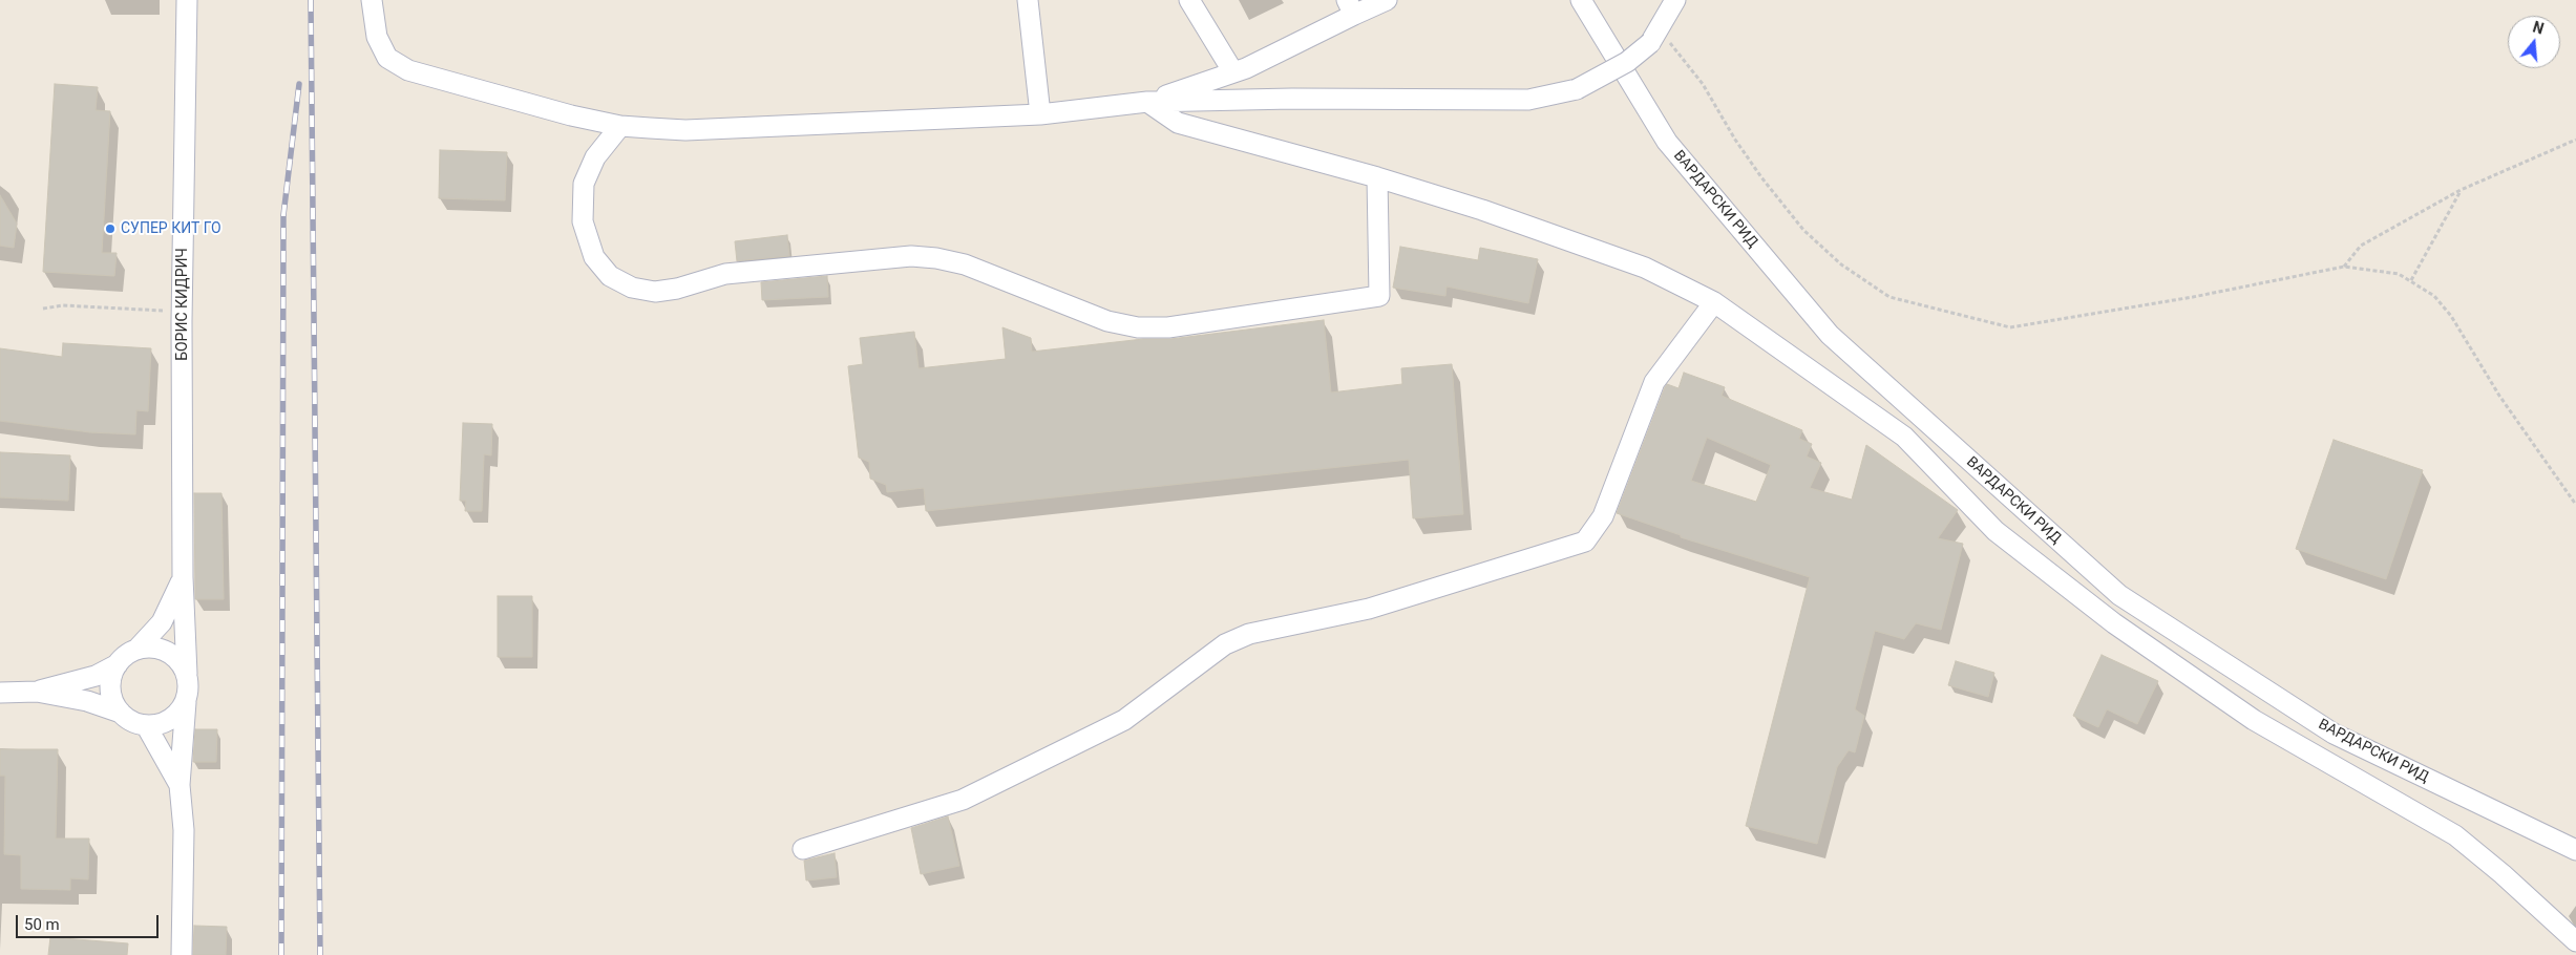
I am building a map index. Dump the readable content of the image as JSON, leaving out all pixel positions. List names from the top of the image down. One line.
{"streets":{"street":["ВАРДАРСКИ РИД","БОРИС КИДРИЧ"]},"places":["СУПЕР КИТ ГО"],"scale_bar":"50 m","north":"top"}
